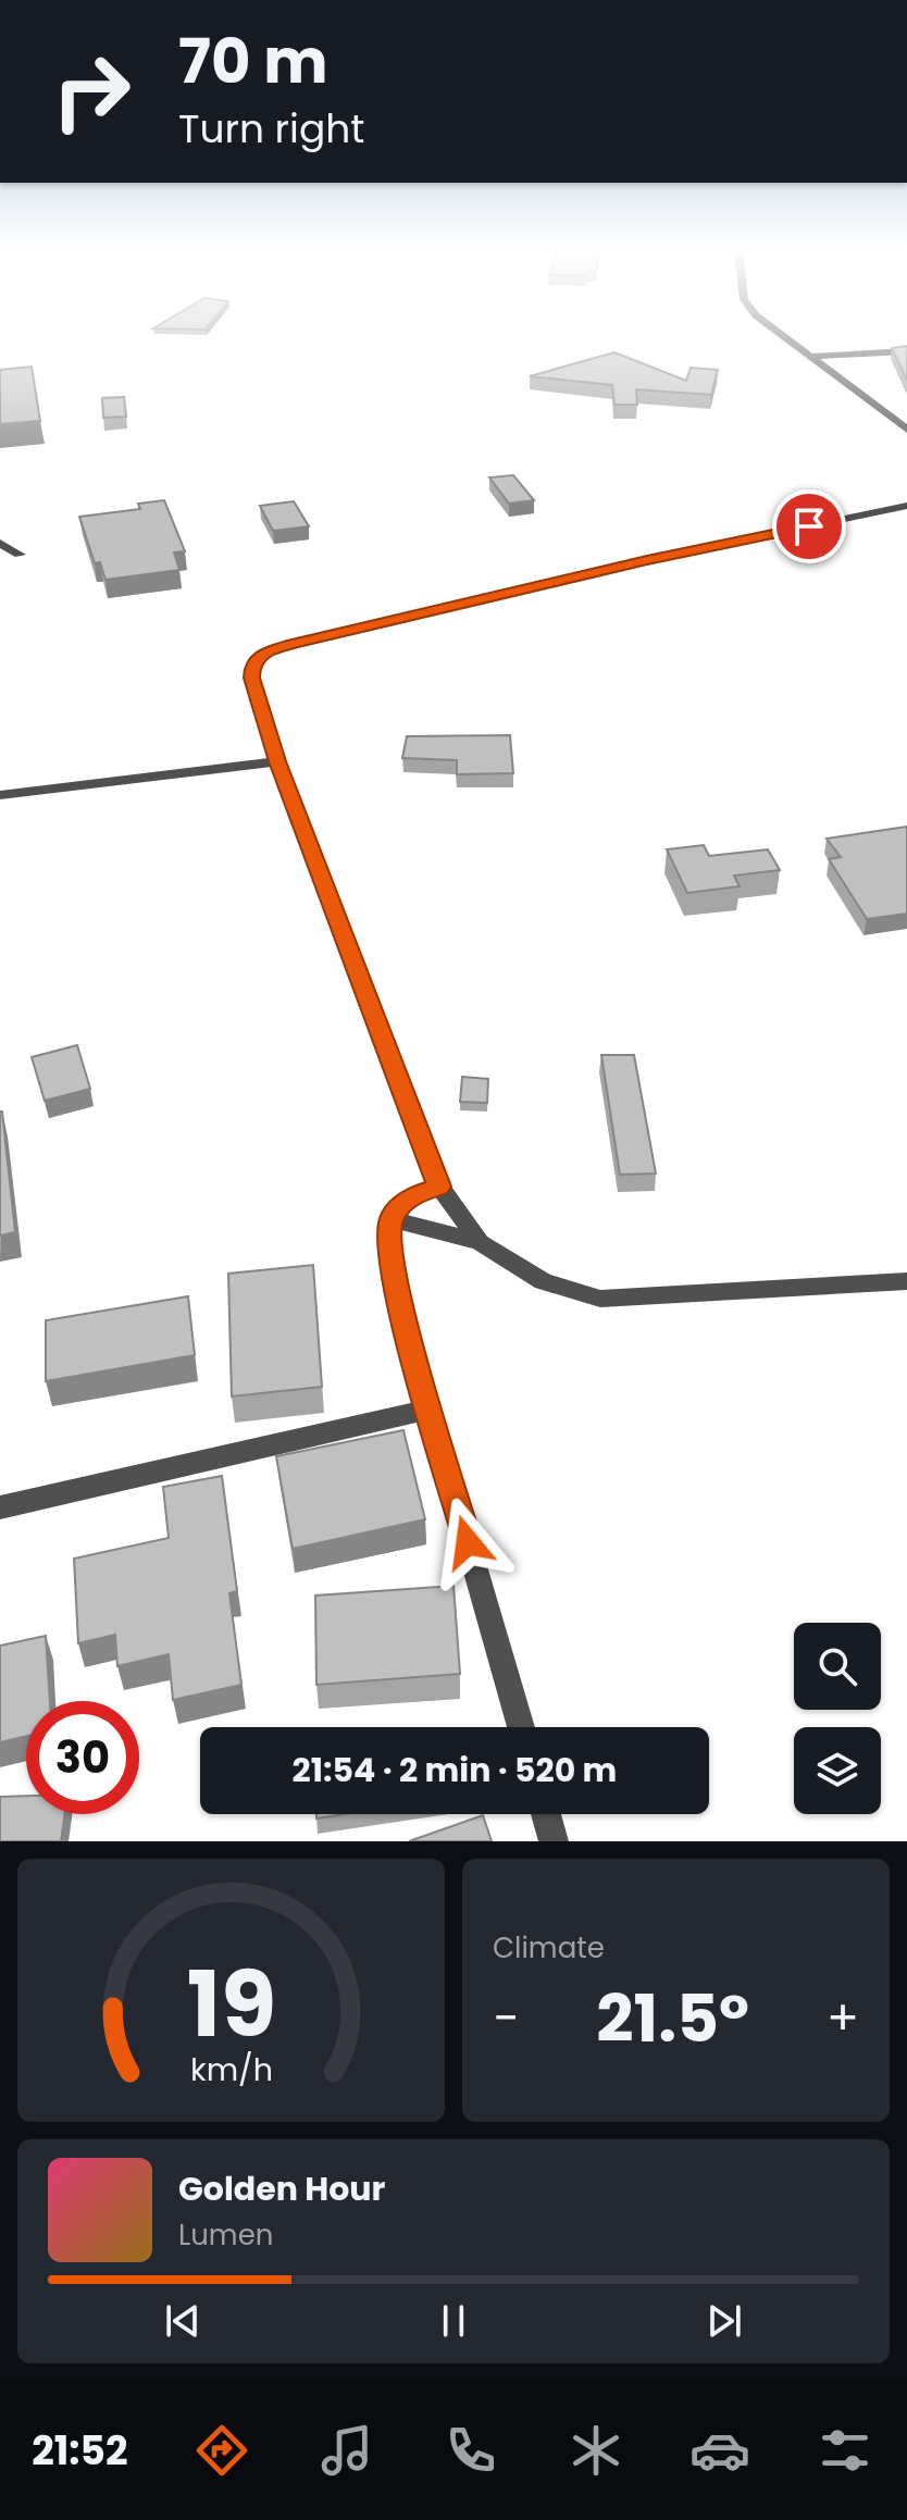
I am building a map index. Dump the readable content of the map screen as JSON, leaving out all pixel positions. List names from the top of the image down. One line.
{"page":{"turn":["70 m","Turn right"],"limit":"30","trip":"21:54 · 2 min · 520 m","tile":"Climate","heat":["−","21.5°","+"],"song":["Golden Hour","Lumen"],"tabs":"21:52","gauge":["19","km/h"]}}
